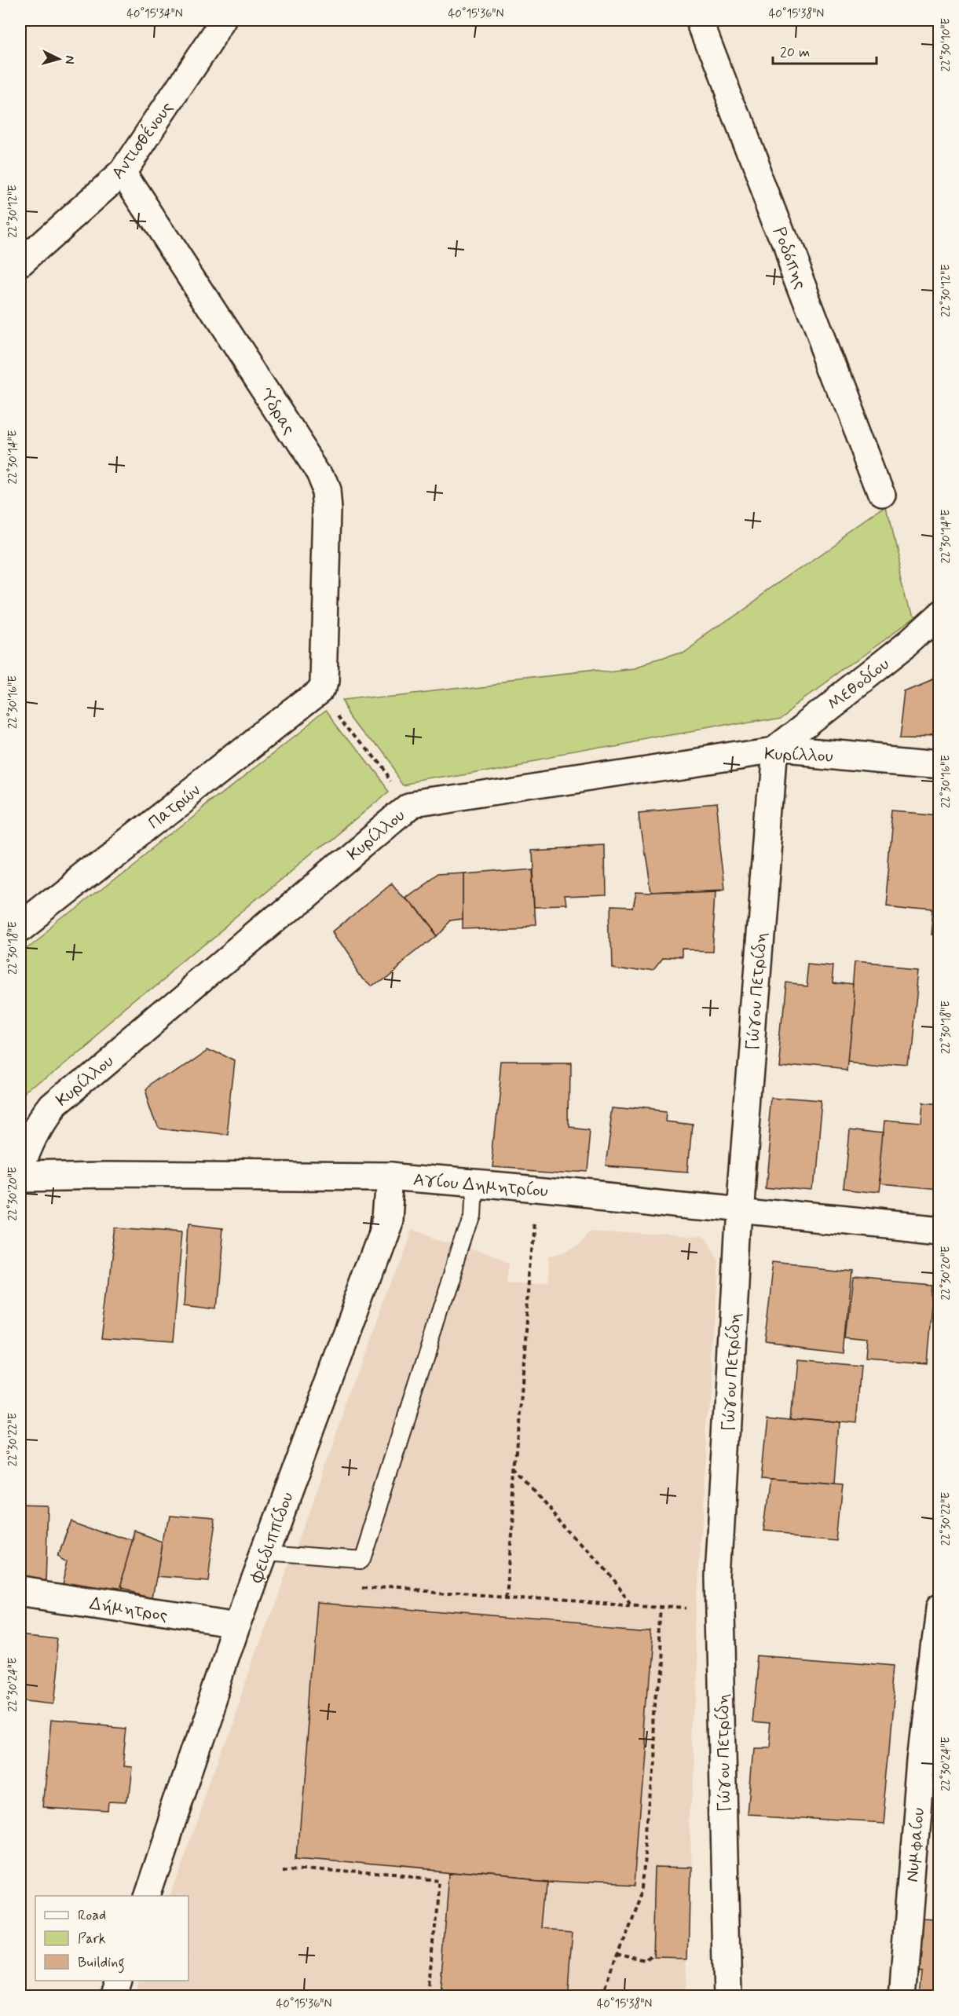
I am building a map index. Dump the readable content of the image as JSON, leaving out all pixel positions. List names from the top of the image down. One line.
{"streets":{"street":["Αντισθένους","Ροδόπης","Ύδρας","Μεθοδίου","Κυρίλλου","Πατρών","Γώγου Πετρίδη","Αγίου Δημητρίου","Φειδιππίδου","Δήμητρος","Νυμφαίου"]},"crossings":[["Αντισθένους","Ύδρας"],["Ύδρας","Πατρών"],["Μεθοδίου","Κυρίλλου"],["Μεθοδίου","Γώγου Πετρίδη"],["Κυρίλλου","Γώγου Πετρίδη"],["Γώγου Πετρίδη","Αγίου Δημητρίου"],["Αγίου Δημητρίου","Φειδιππίδου"],["Φειδιππίδου","Δήμητρος"]],"legend":["Road","Park","Building"],"scale_bar":"20 m","north":"right","coordinates":["40°15'34\"N","40°15'36\"N","40°15'38\"N","22°30'10\"E","22°30'12\"E","22°30'14\"E","22°30'16\"E","22°30'18\"E","22°30'20\"E","22°30'22\"E","22°30'24\"E"]}
